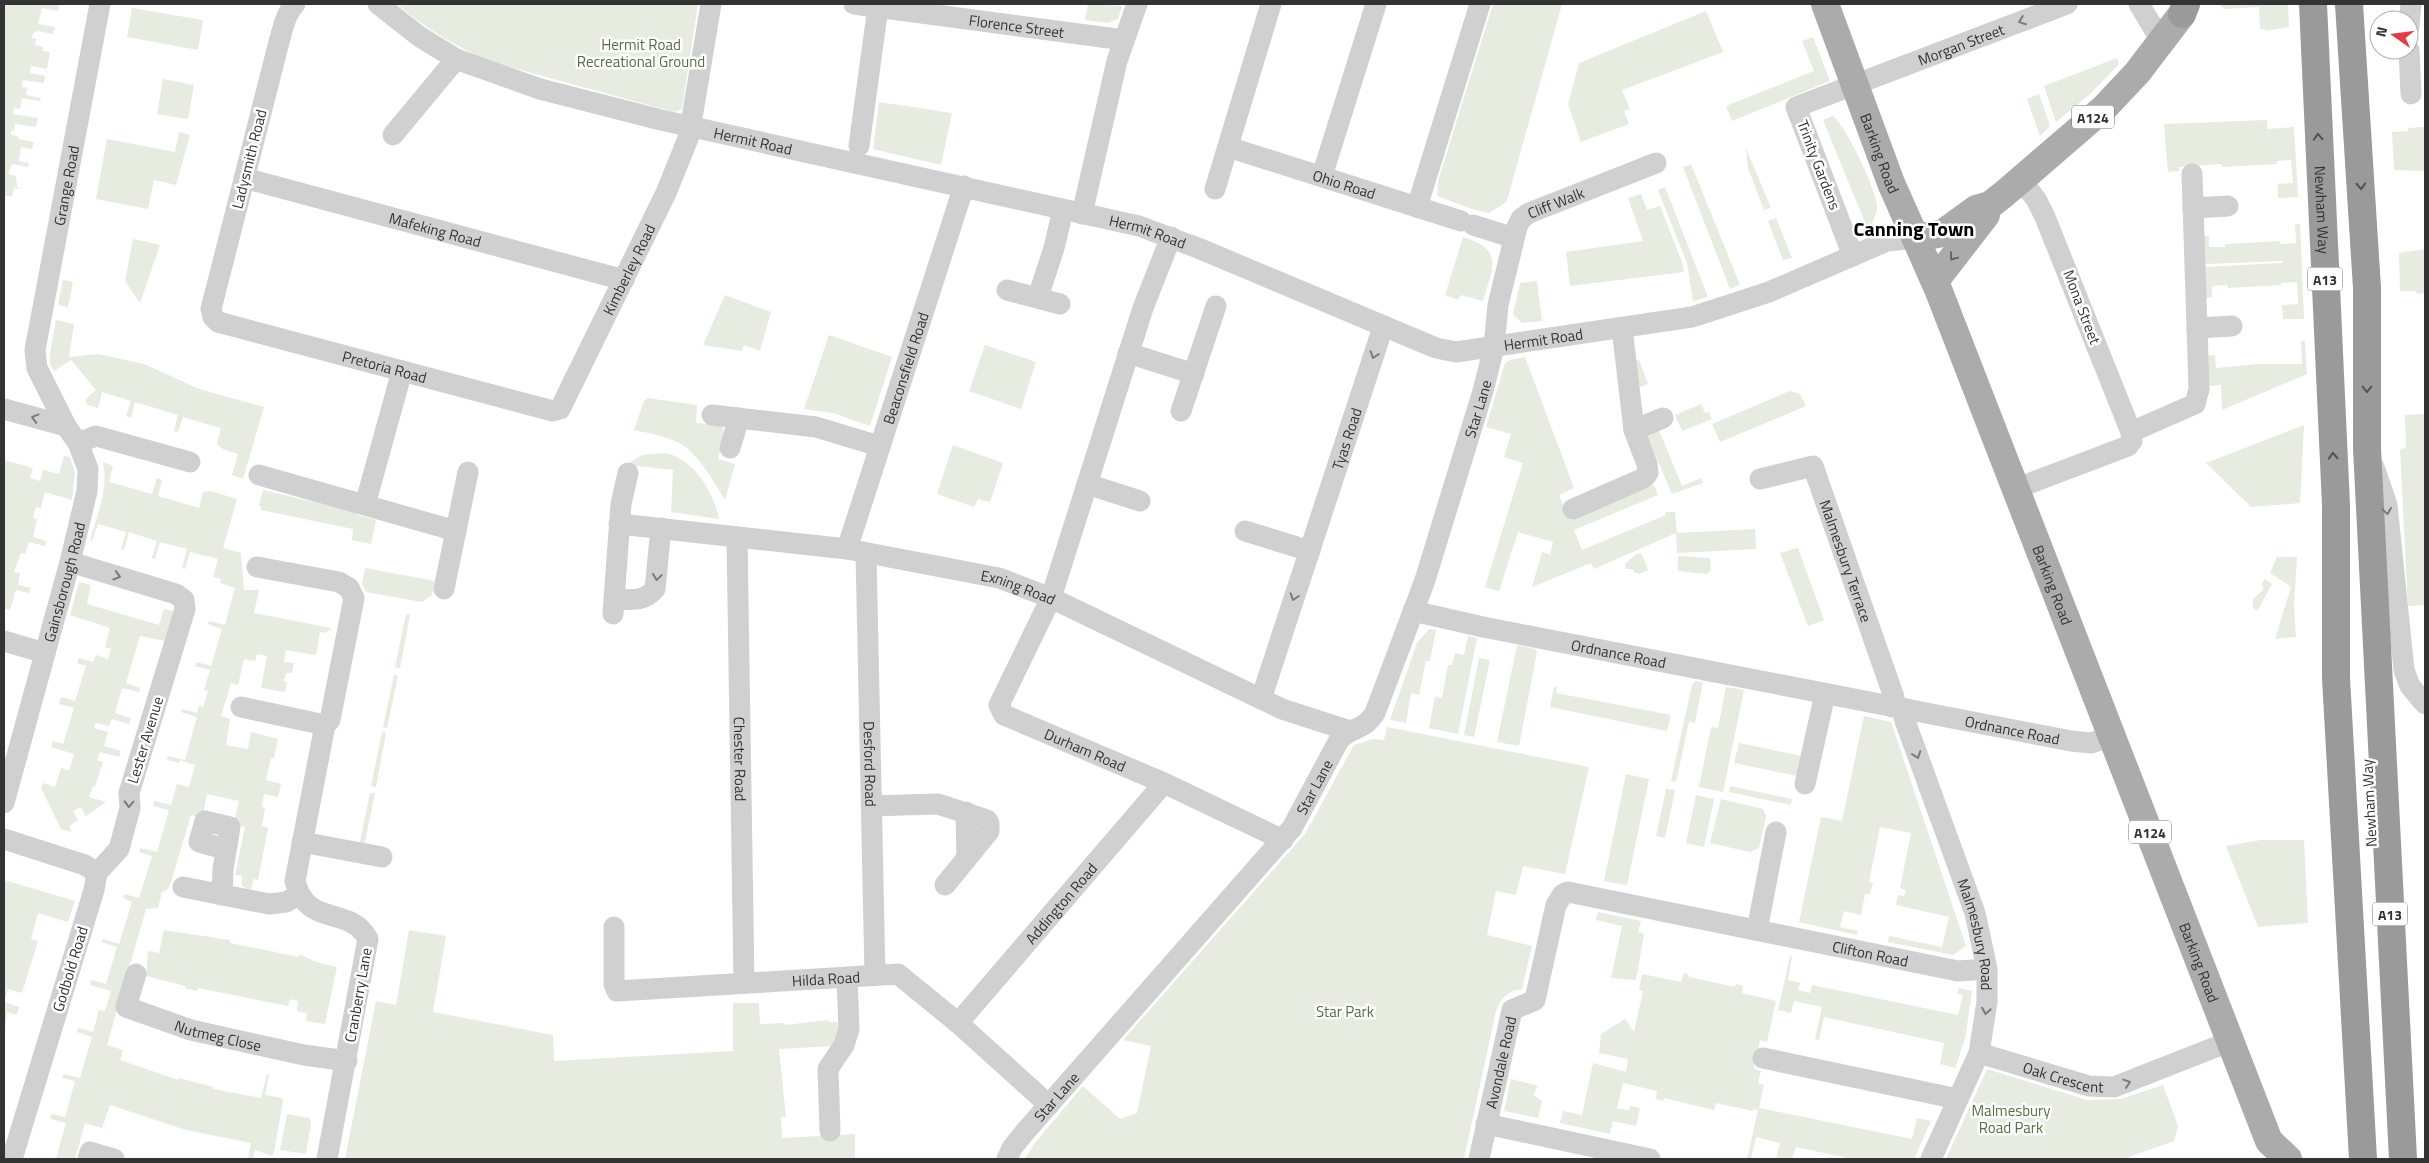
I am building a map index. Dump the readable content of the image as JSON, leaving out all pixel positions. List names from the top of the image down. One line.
{"streets":{"highway":["Newham Way","A13"],"main road":["A124","Barking Road"],"street":["Florence Street","Morgan Street","Hermit Road","Ladysmith Road","Trinity Gardens","Ohio Road","Grange Road","Cliff Walk","Mafeking Road","Kimberley Road","Mona Street","Pretoria Road","Beaconsfield Road","Star Lane","Tyas Road","Malmesbury Terrace","Gainsborough Road","Exning Road","Ordnance Road","Lester Avenue","Durham Road","Chester Road","Desford Road","Addington Road","Malmesbury Road","Clifton Road","Godbold Road","Hilda Road","Cranberry Lane","Nutmeg Close","Avondale Road","Oak Crescent"]},"crossings":[["Morgan Street","Barking Road"],["Morgan Street","Trinity Gardens"],["A124","Hermit Road"],["A124","Barking Road"],["A124","Mona Street"],["Hermit Road","Barking Road"],["Hermit Road","Trinity Gardens"],["Hermit Road","Cliff Walk"],["Hermit Road","Kimberley Road"],["Hermit Road","Beaconsfield Road"],["Hermit Road","Star Lane"],["Hermit Road","Tyas Road"],["Barking Road","Trinity Gardens"],["Barking Road","Ordnance Road"],["Barking Road","Oak Crescent"],["Ladysmith Road","Mafeking Road"],["Ladysmith Road","Pretoria Road"],["Ohio Road","Cliff Walk"],["Grange Road","Gainsborough Road"],["Cliff Walk","Star Lane"],["Mafeking Road","Kimberley Road"],["Kimberley Road","Pretoria Road"],["Beaconsfield Road","Exning Road"],["Beaconsfield Road","Desford Road"],["Star Lane","Exning Road"],["Star Lane","Ordnance Road"],["Star Lane","Durham Road"],["Star Lane","Hilda Road"],["Tyas Road","Exning Road"],["Malmesbury Terrace","Ordnance Road"],["Malmesbury Terrace","Malmesbury Road"],["Gainsborough Road","Lester Avenue"],["Exning Road","Durham Road"],["Exning Road","Chester Road"],["Exning Road","Desford Road"],["Ordnance Road","Malmesbury Road"],["Lester Avenue","Godbold Road"],["Durham Road","Addington Road"],["Chester Road","Hilda Road"],["Desford Road","Hilda Road"],["Addington Road","Hilda Road"],["Malmesbury Road","Clifton Road"],["Malmesbury Road","Oak Crescent"],["Clifton Road","Avondale Road"],["Cranberry Lane","Nutmeg Close"]],"one_way":["Morgan Street","Tyas Road","Malmesbury Road","Oak Crescent"],"districts":["Canning Town"],"parks":["Hermit Road Recreational Ground","Star Park","Malmesbury Road Park"],"north":"left"}
